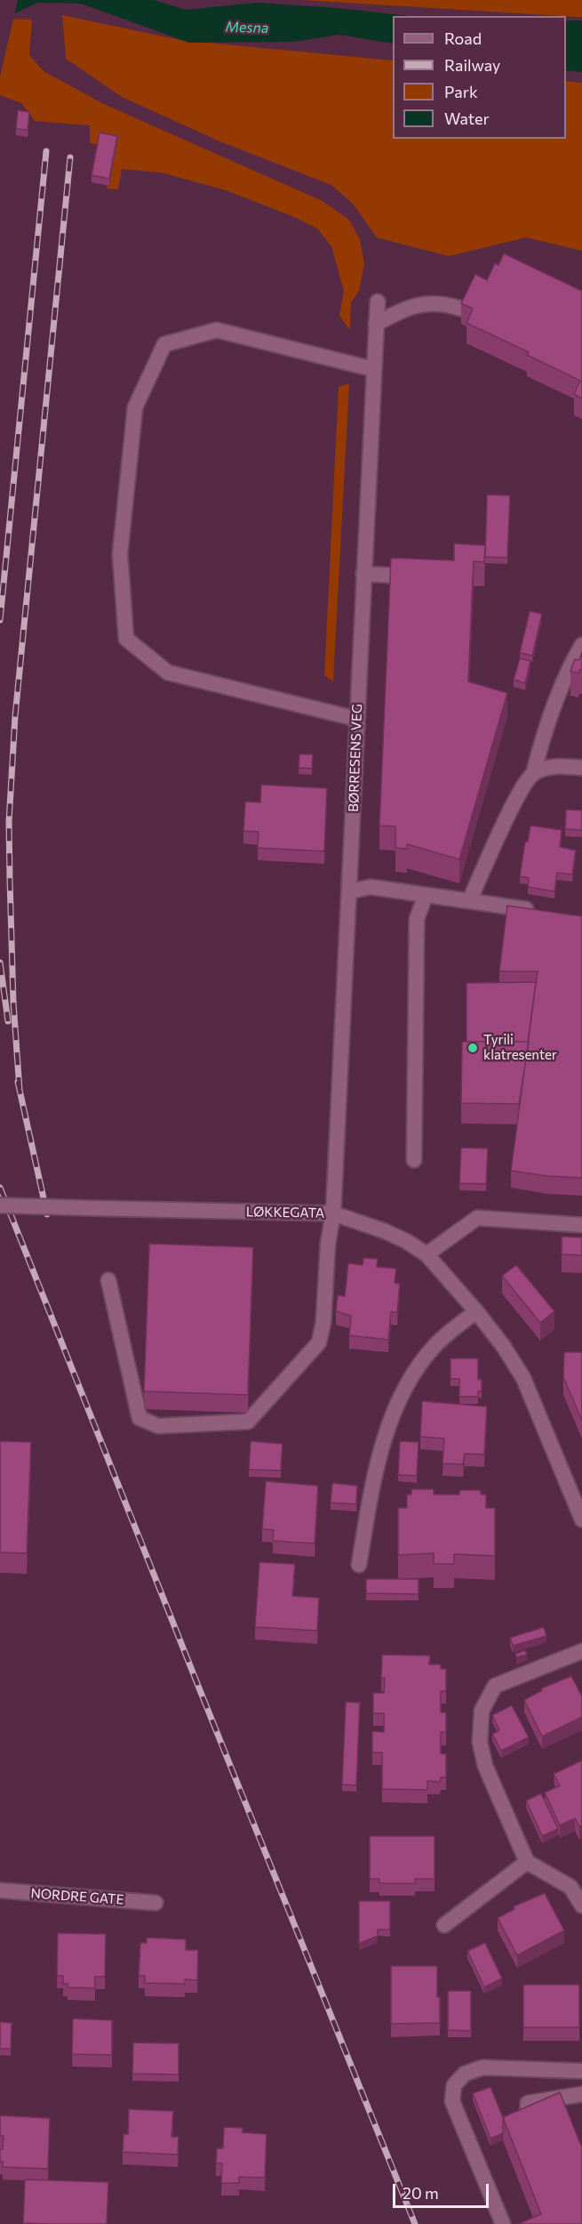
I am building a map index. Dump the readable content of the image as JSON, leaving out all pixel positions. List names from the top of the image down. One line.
{"streets":{"street":["BØRRESENS VEG","LØKKEGATA","NORDRE GATE"]},"crossings":[["BØRRESENS VEG","LØKKEGATA"]],"water":["Mesna"],"places":["Tyrili klatresenter"],"legend":["Road","Railway","Park","Water"],"scale_bar":"20 m"}
